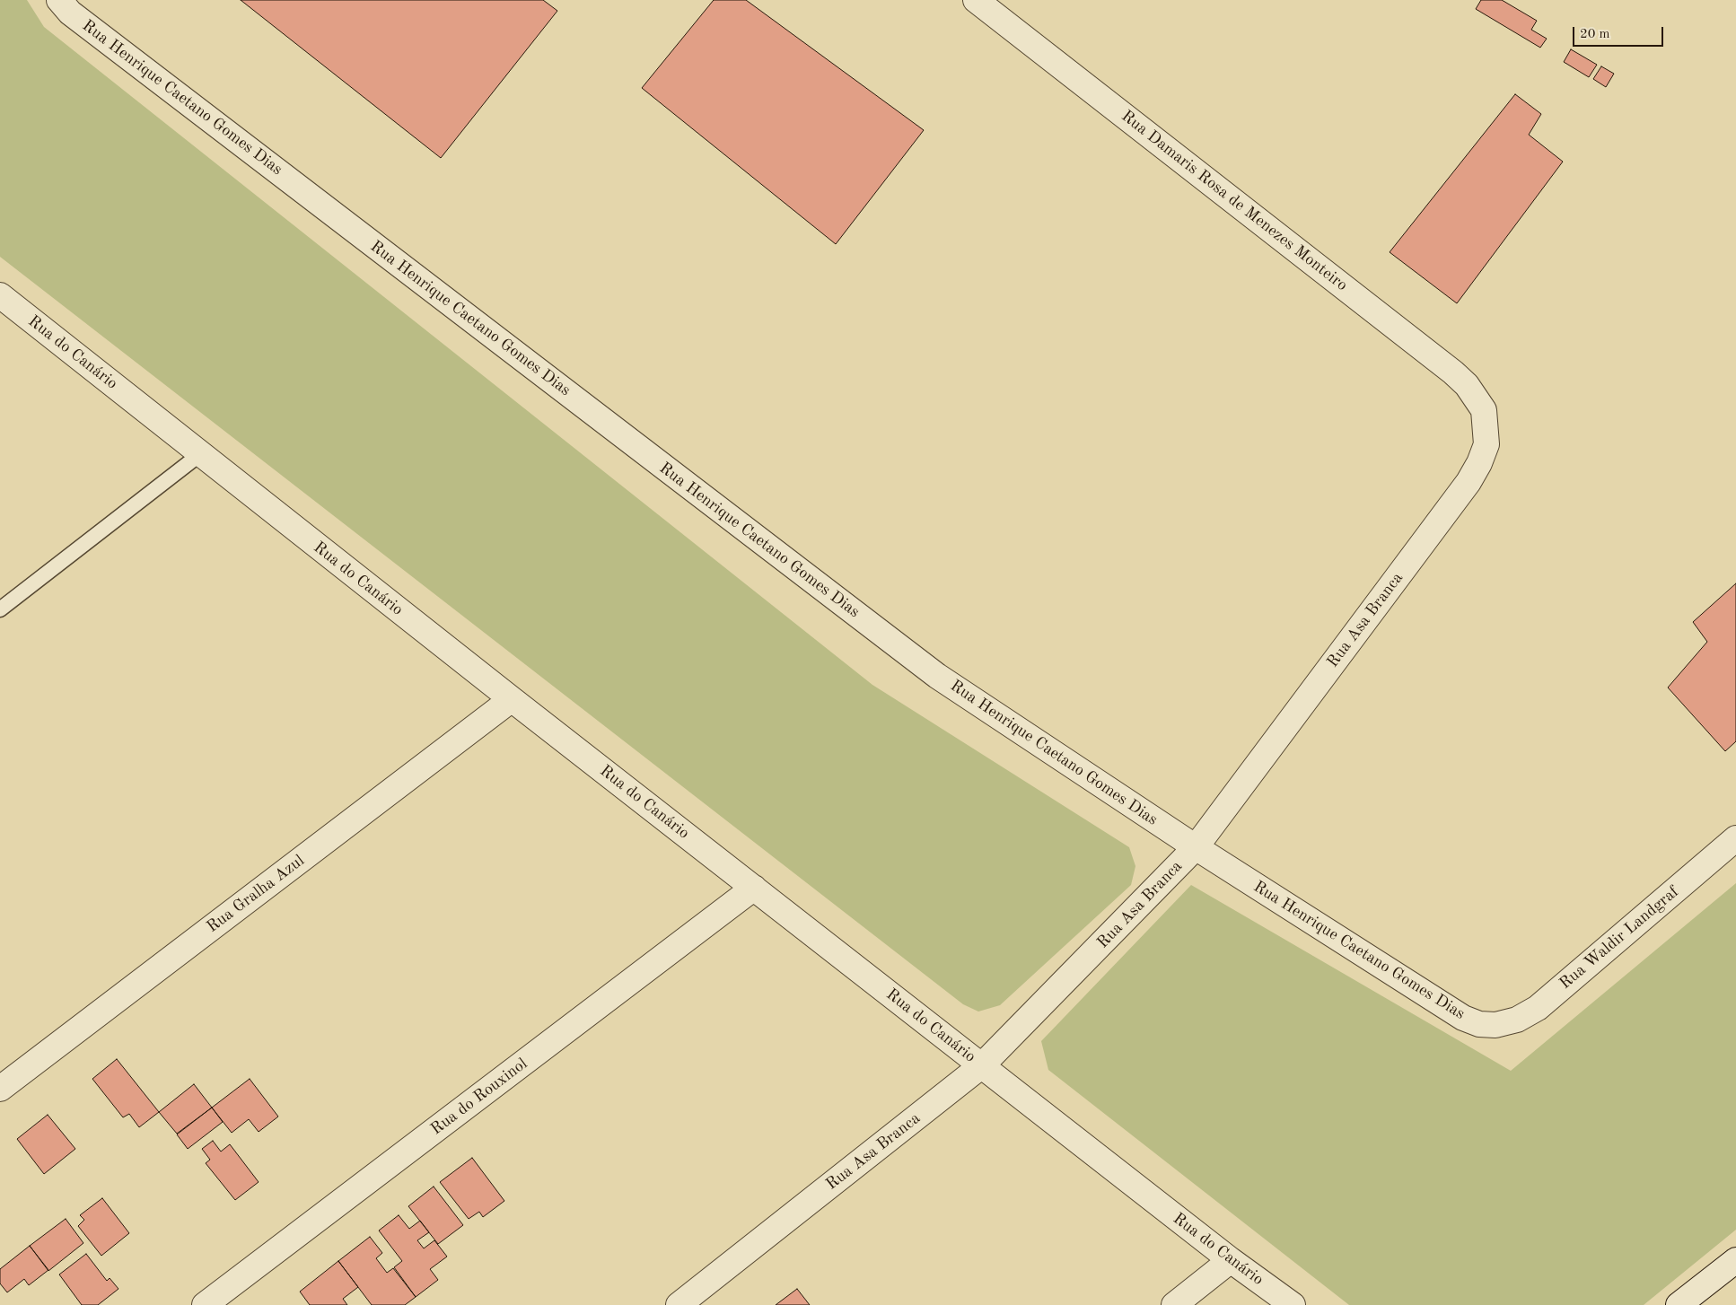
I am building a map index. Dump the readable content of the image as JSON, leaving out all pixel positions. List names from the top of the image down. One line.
{"streets":{"street":["Rua Henrique Caetano Gomes Dias","Rua Damaris Rosa de Menezes Monteiro","Rua do Canário","Rua Asa Branca","Rua Gralha Azul","Rua Waldir Landgraf","Rua do Rouxinol"]},"crossings":[["Rua Henrique Caetano Gomes Dias","Rua Asa Branca"],["Rua Henrique Caetano Gomes Dias","Rua Waldir Landgraf"],["Rua Damaris Rosa de Menezes Monteiro","Rua Asa Branca"],["Rua do Canário","Rua Asa Branca"],["Rua do Canário","Rua Gralha Azul"],["Rua do Canário","Rua do Rouxinol"]],"scale_bar":"20 m"}
